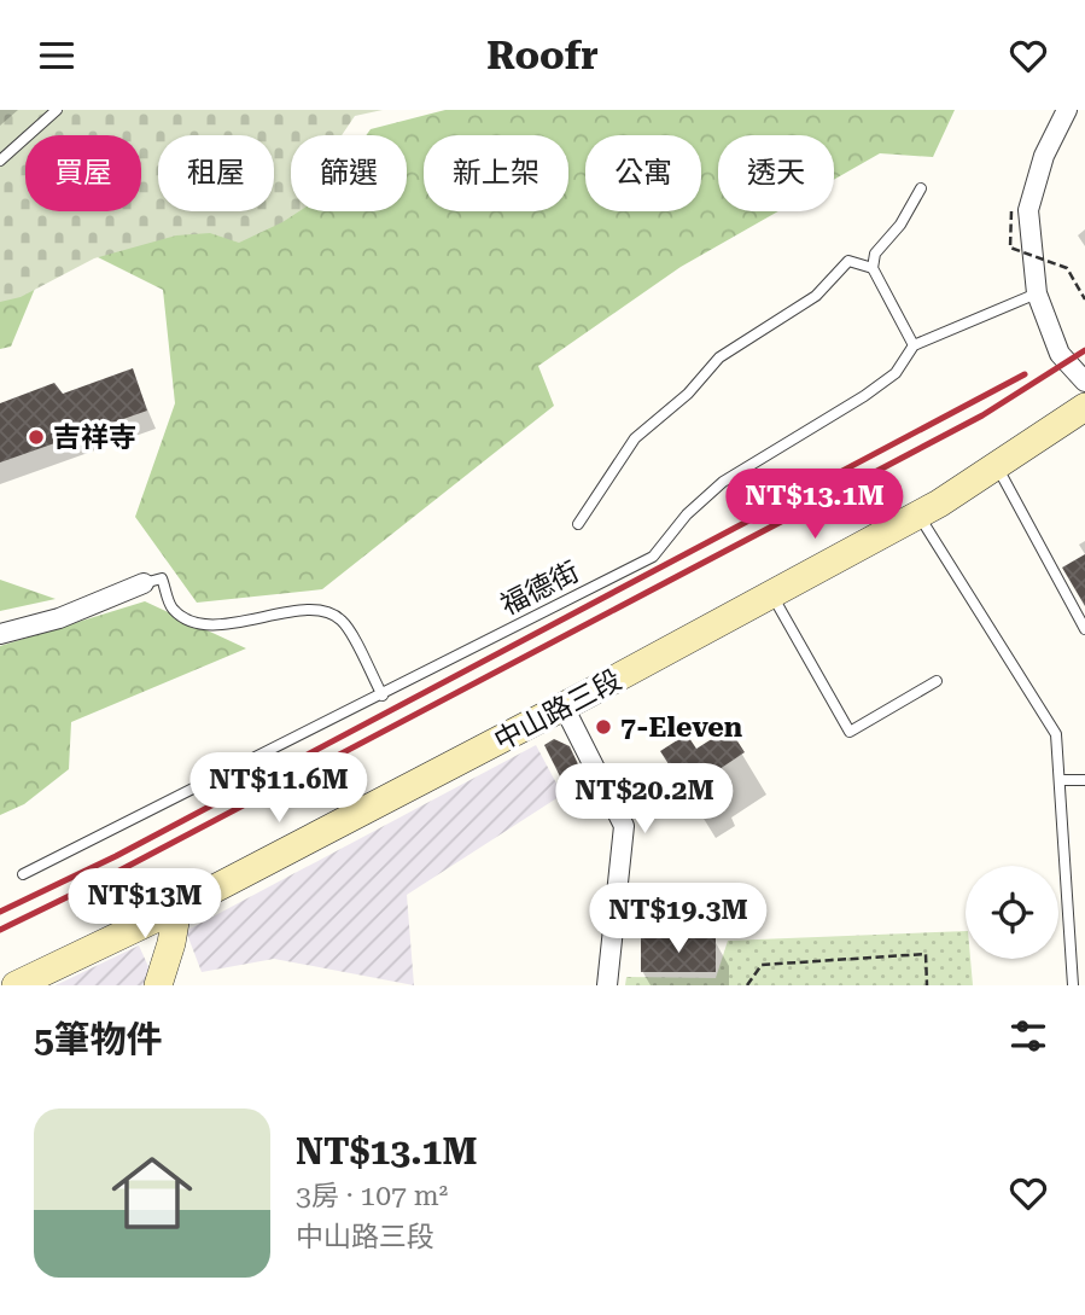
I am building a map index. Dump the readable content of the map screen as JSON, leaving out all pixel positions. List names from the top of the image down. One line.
{"streets":{"main road":["中山路三段"],"lane":["福德街"]},"places":["吉祥寺","7-Eleven"],"page":{"header":"Roofr","chip":["買屋","租屋","篩選","新上架","公寓","透天"],"price":["NT$13.1M","NT$11.6M","NT$20.2M","NT$13M","NT$19.3M"],"heading":"5筆物件","list":[{"name":"NT$13.1M","note":"3房 · 107 m² · 中山路三段"}]}}
